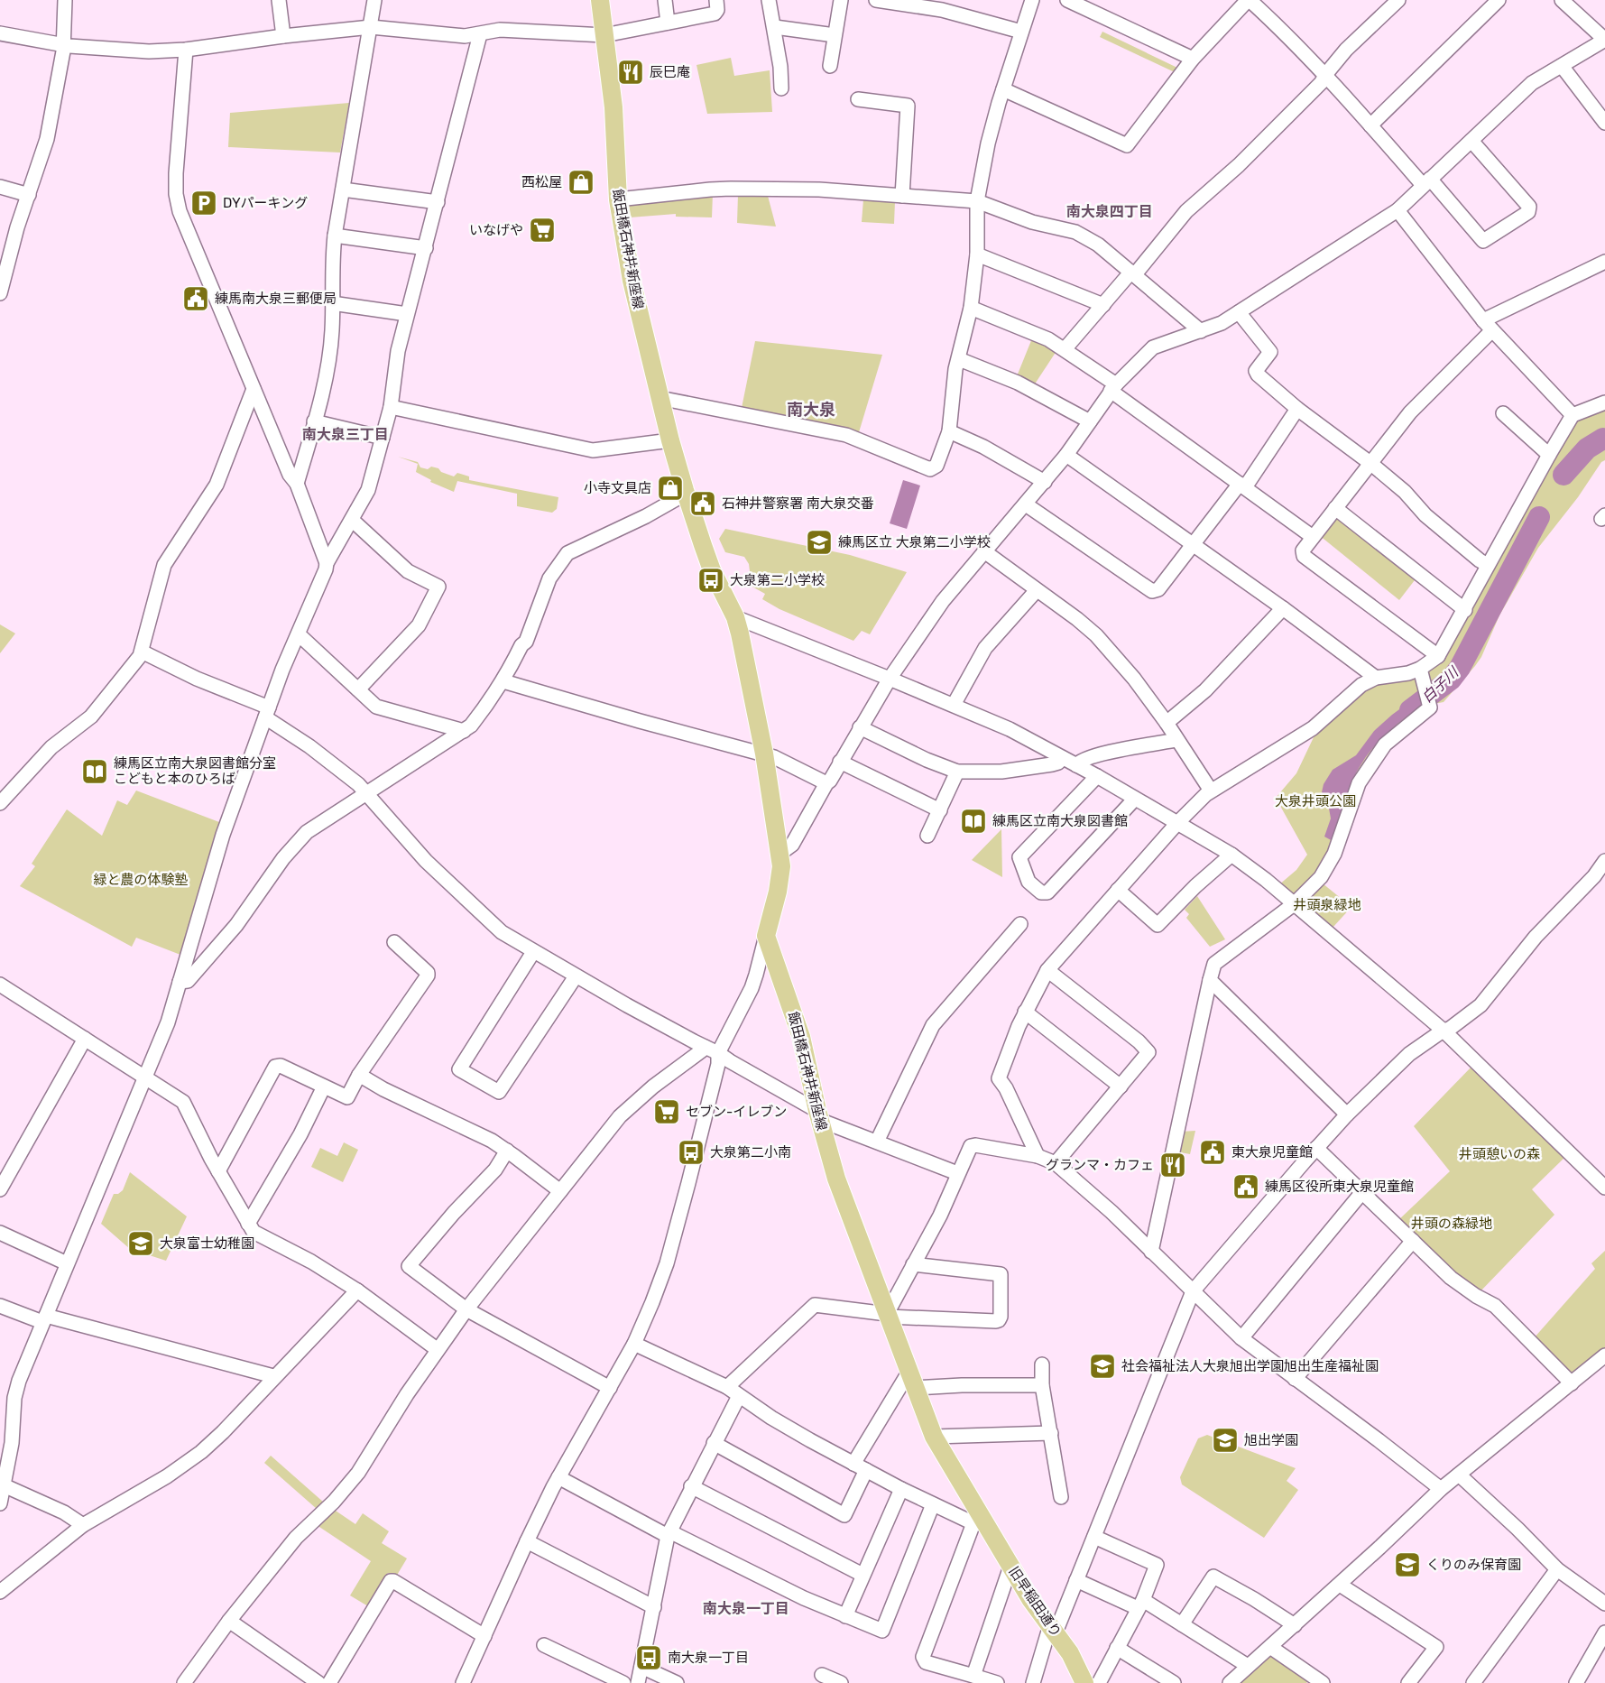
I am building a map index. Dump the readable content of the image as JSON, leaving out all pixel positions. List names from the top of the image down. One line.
{"streets":{"main road":["飯田橋石神井新座線","旧早稲田通り"]},"crossings":[["飯田橋石神井新座線","旧早稲田通り"]],"districts":["南大泉四丁目","南大泉","南大泉三丁目","南大泉一丁目"],"water":["白子川"],"parks":["大泉井頭公園","緑と農の体験塾","井頭泉緑地","井頭憩いの森","井頭の森緑地"],"places":{"restaurant":["辰巳庵","グランマ・カフェ"],"shop":["西松屋","小寺文具店"],"parking":["DYパーキング"],"supermarket":["いなげや","セブン-イレブン"],"public building":["練馬南大泉三郵便局","石神井警察署 南大泉交番","東大泉児童館","練馬区役所東大泉児童館"],"school or university":["練馬区立 大泉第二小学校","大泉富士幼稚園","社会福祉法人大泉旭出学園旭出生産福祉園","旭出学園","くりのみ保育園"],"bus stop":["大泉第二小学校","大泉第二小南","南大泉一丁目"],"library":["練馬区立南大泉図書館分室 こどもと本のひろば","練馬区立南大泉図書館"]}}
